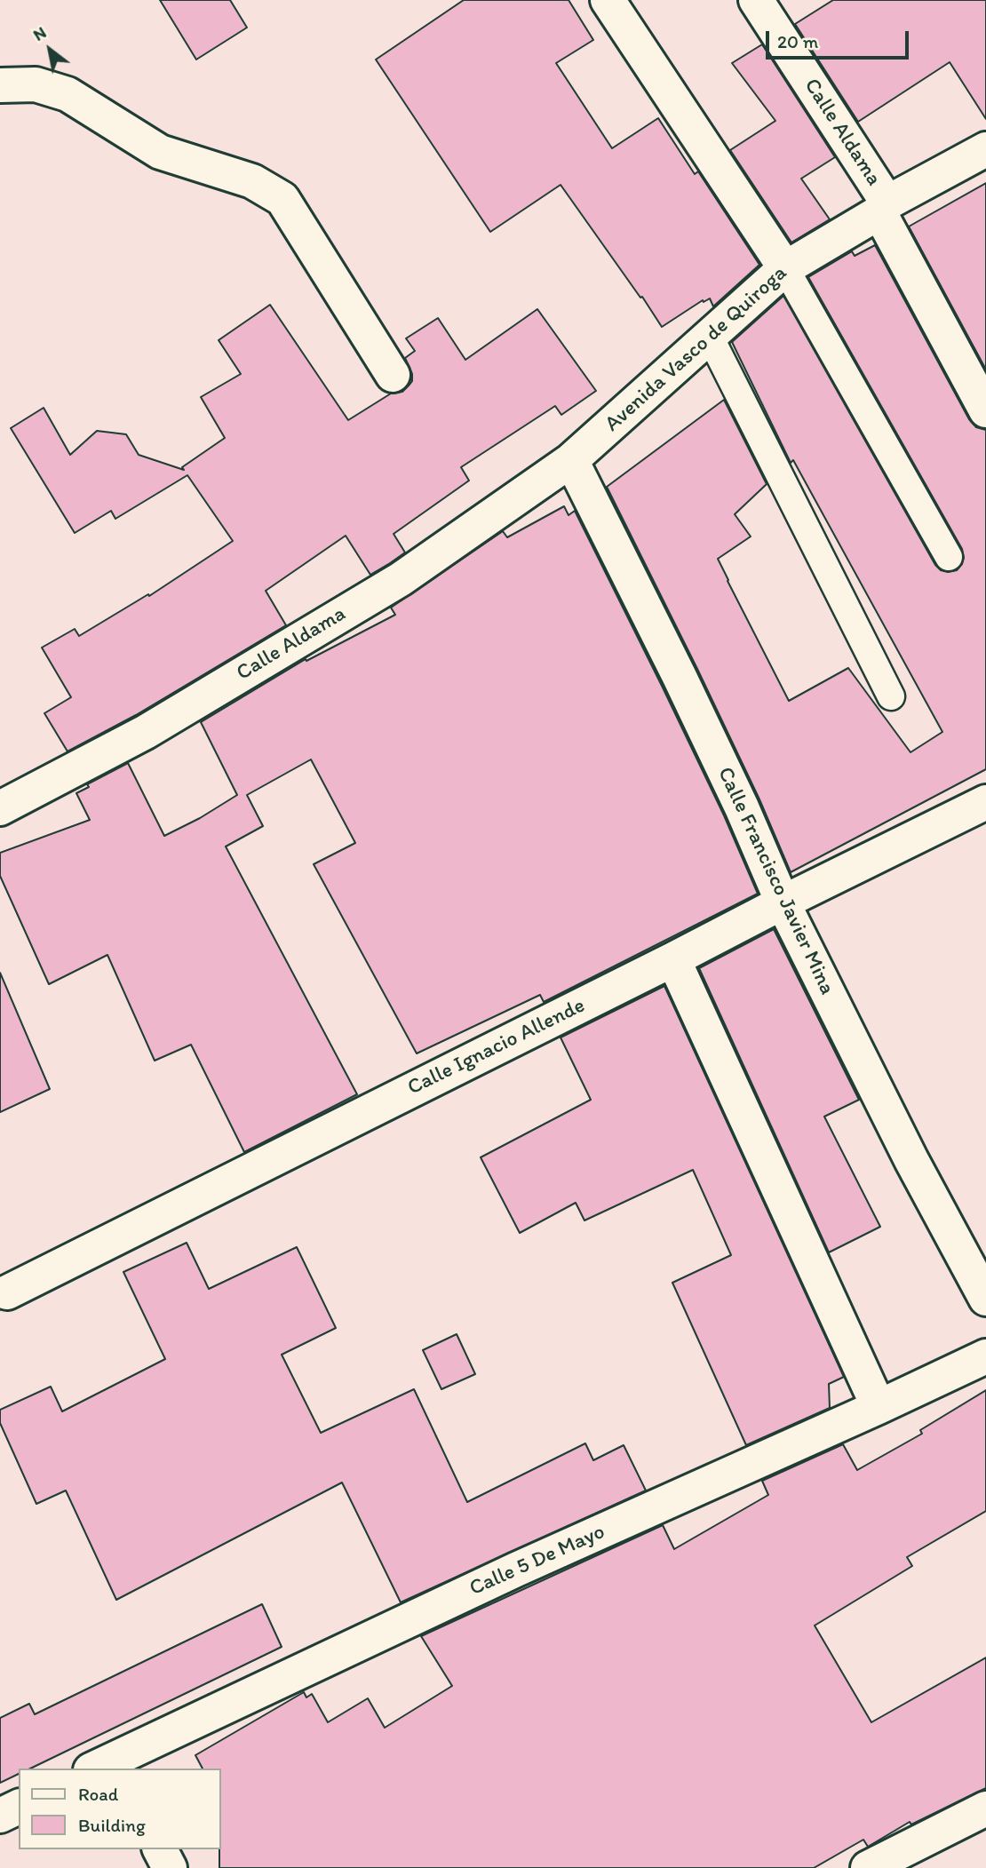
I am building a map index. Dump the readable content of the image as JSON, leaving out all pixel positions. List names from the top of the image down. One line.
{"streets":{"street":["Calle Aldama","Avenida Vasco de Quiroga","Calle Francisco Javier Mina","Calle Ignacio Allende","Calle 5 De Mayo"]},"crossings":[["Calle Aldama","Avenida Vasco de Quiroga"],["Calle Aldama","Calle Francisco Javier Mina"],["Avenida Vasco de Quiroga","Calle Francisco Javier Mina"],["Calle Francisco Javier Mina","Calle Ignacio Allende"]],"legend":["Road","Building"],"scale_bar":"20 m","north":"top left"}
